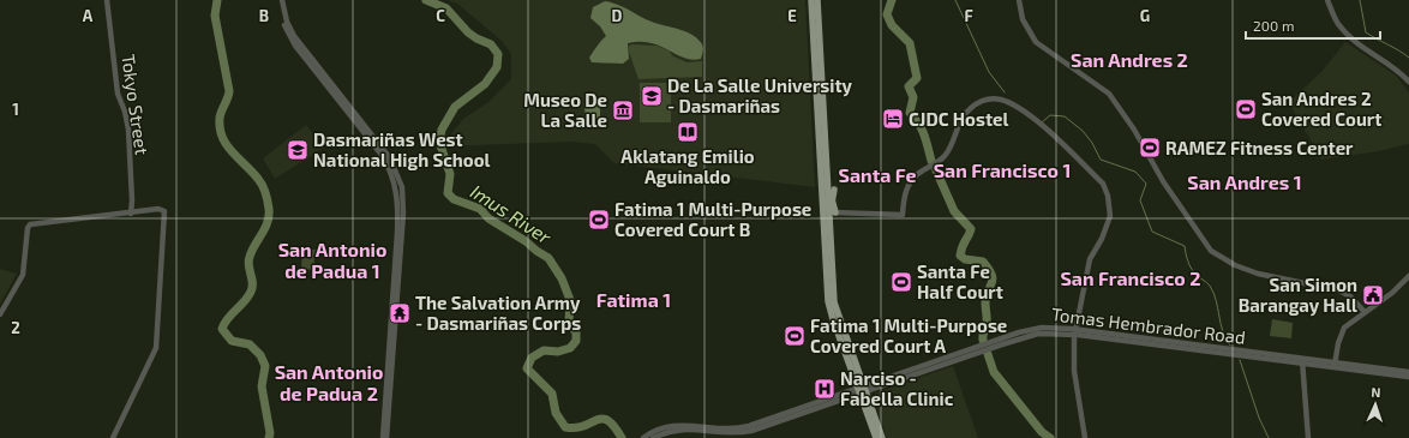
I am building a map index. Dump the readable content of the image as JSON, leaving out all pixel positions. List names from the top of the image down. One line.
{"streets":{"street":["Tokyo Street","Tomas Hembrador Road"]},"districts":["San Andres 2","San Francisco 1","Santa Fe","San Andres 1","San Antonio de Padua 1","San Francisco 2","Fatima 1","San Antonio de Padua 2"],"water":["Imus River"],"places":{"school or university":["De La Salle University - Dasmariñas","Dasmariñas West National High School"],"sports":["San Andres 2 Covered Court","RAMEZ Fitness Center","Fatima 1 Multi-Purpose Covered Court B","Santa Fe Half Court","Fatima 1 Multi-Purpose Covered Court A"],"museum":["Museo De La Salle"],"hotel":["CJDC Hostel"],"library":["Aklatang Emilio Aguinaldo"],"public building":["San Simon Barangay Hall"],"temple":["The Salvation Army - Dasmariñas Corps"],"hospital":["Narciso - Fabella Clinic"]},"scale_bar":"200 m","north":"top","grid":{"columns":["A","B","C","D","E","F","G"],"rows":["1","2"]}}
